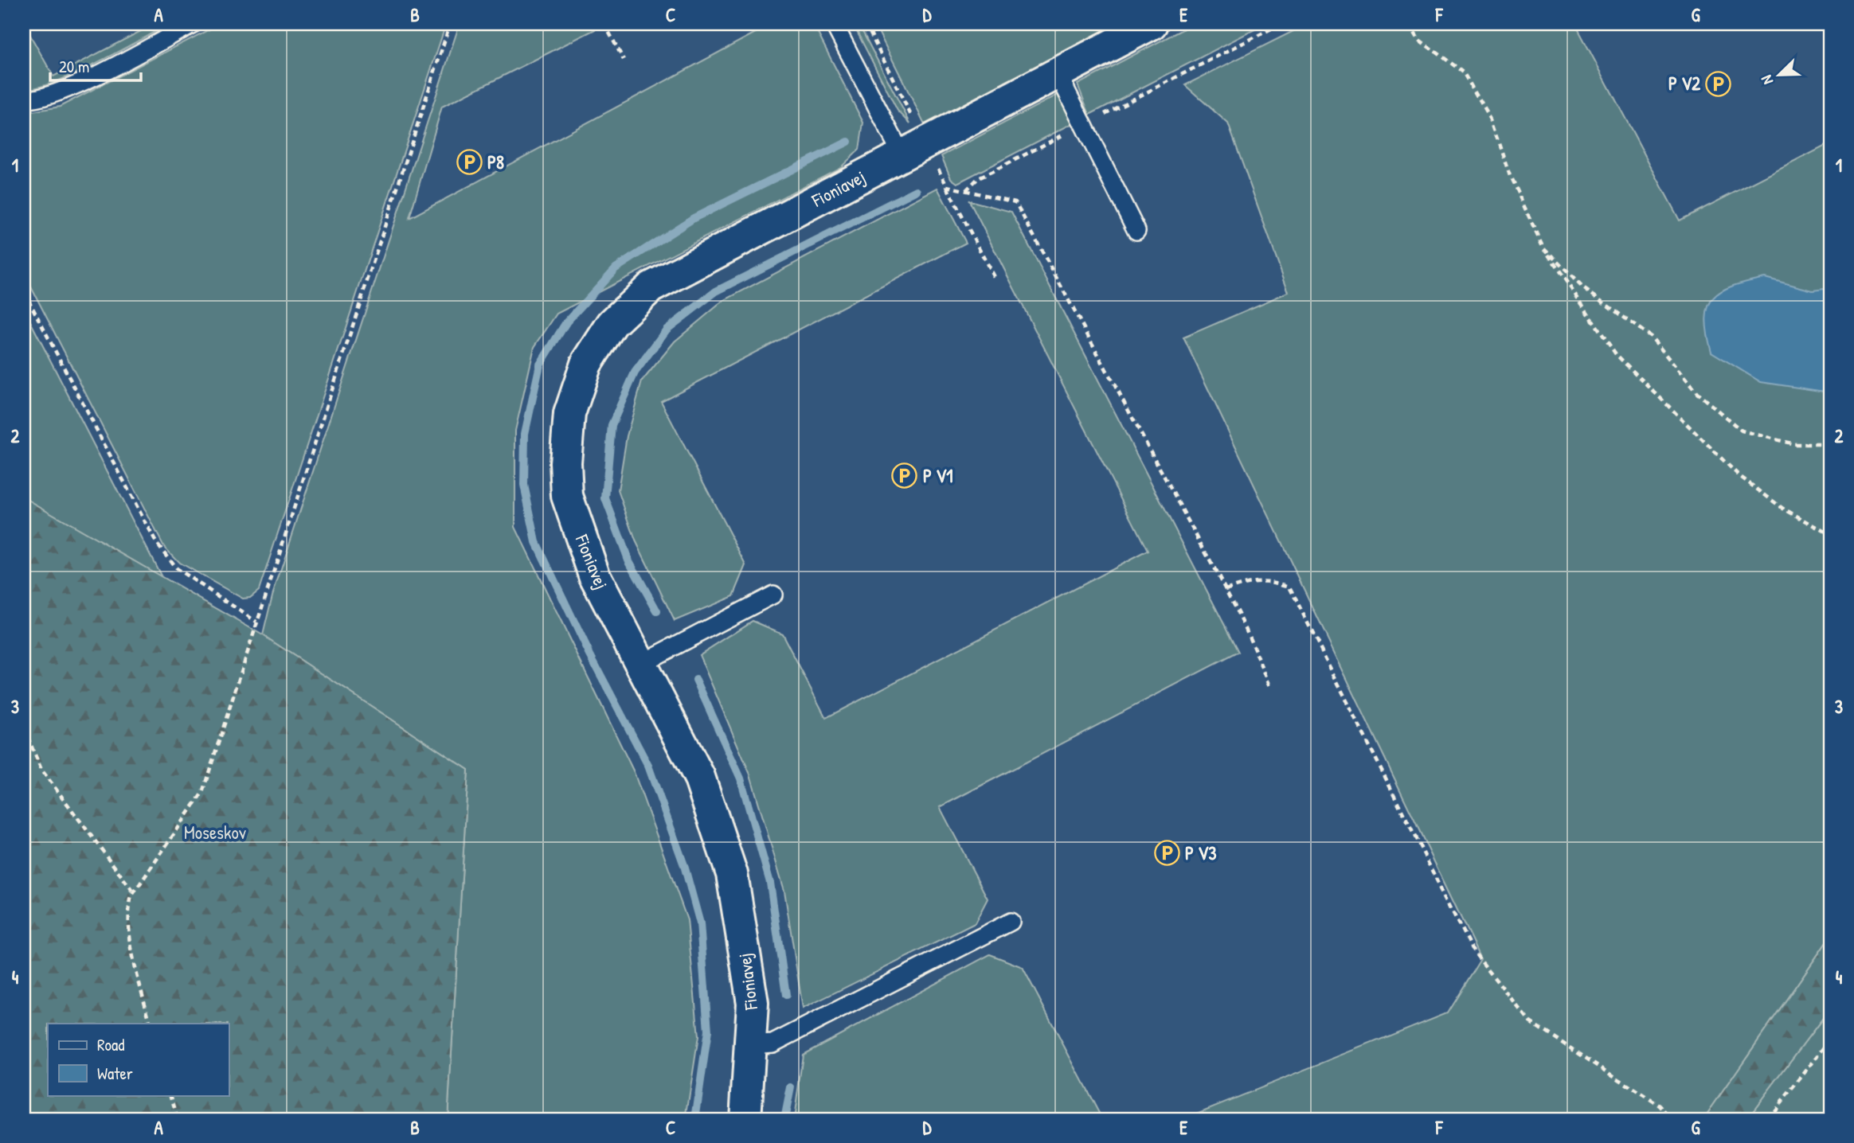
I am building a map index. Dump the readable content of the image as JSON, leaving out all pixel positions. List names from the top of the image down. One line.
{"streets":{"street":["Fioniavej"]},"parks":["Moseskov"],"places":{"parking":["P V2","P8","P V1","P V3"]},"legend":["Road","Water"],"scale_bar":"20 m","north":"bottom left","grid":{"columns":["A","B","C","D","E","F","G"],"rows":["1","2","3","4"]}}
